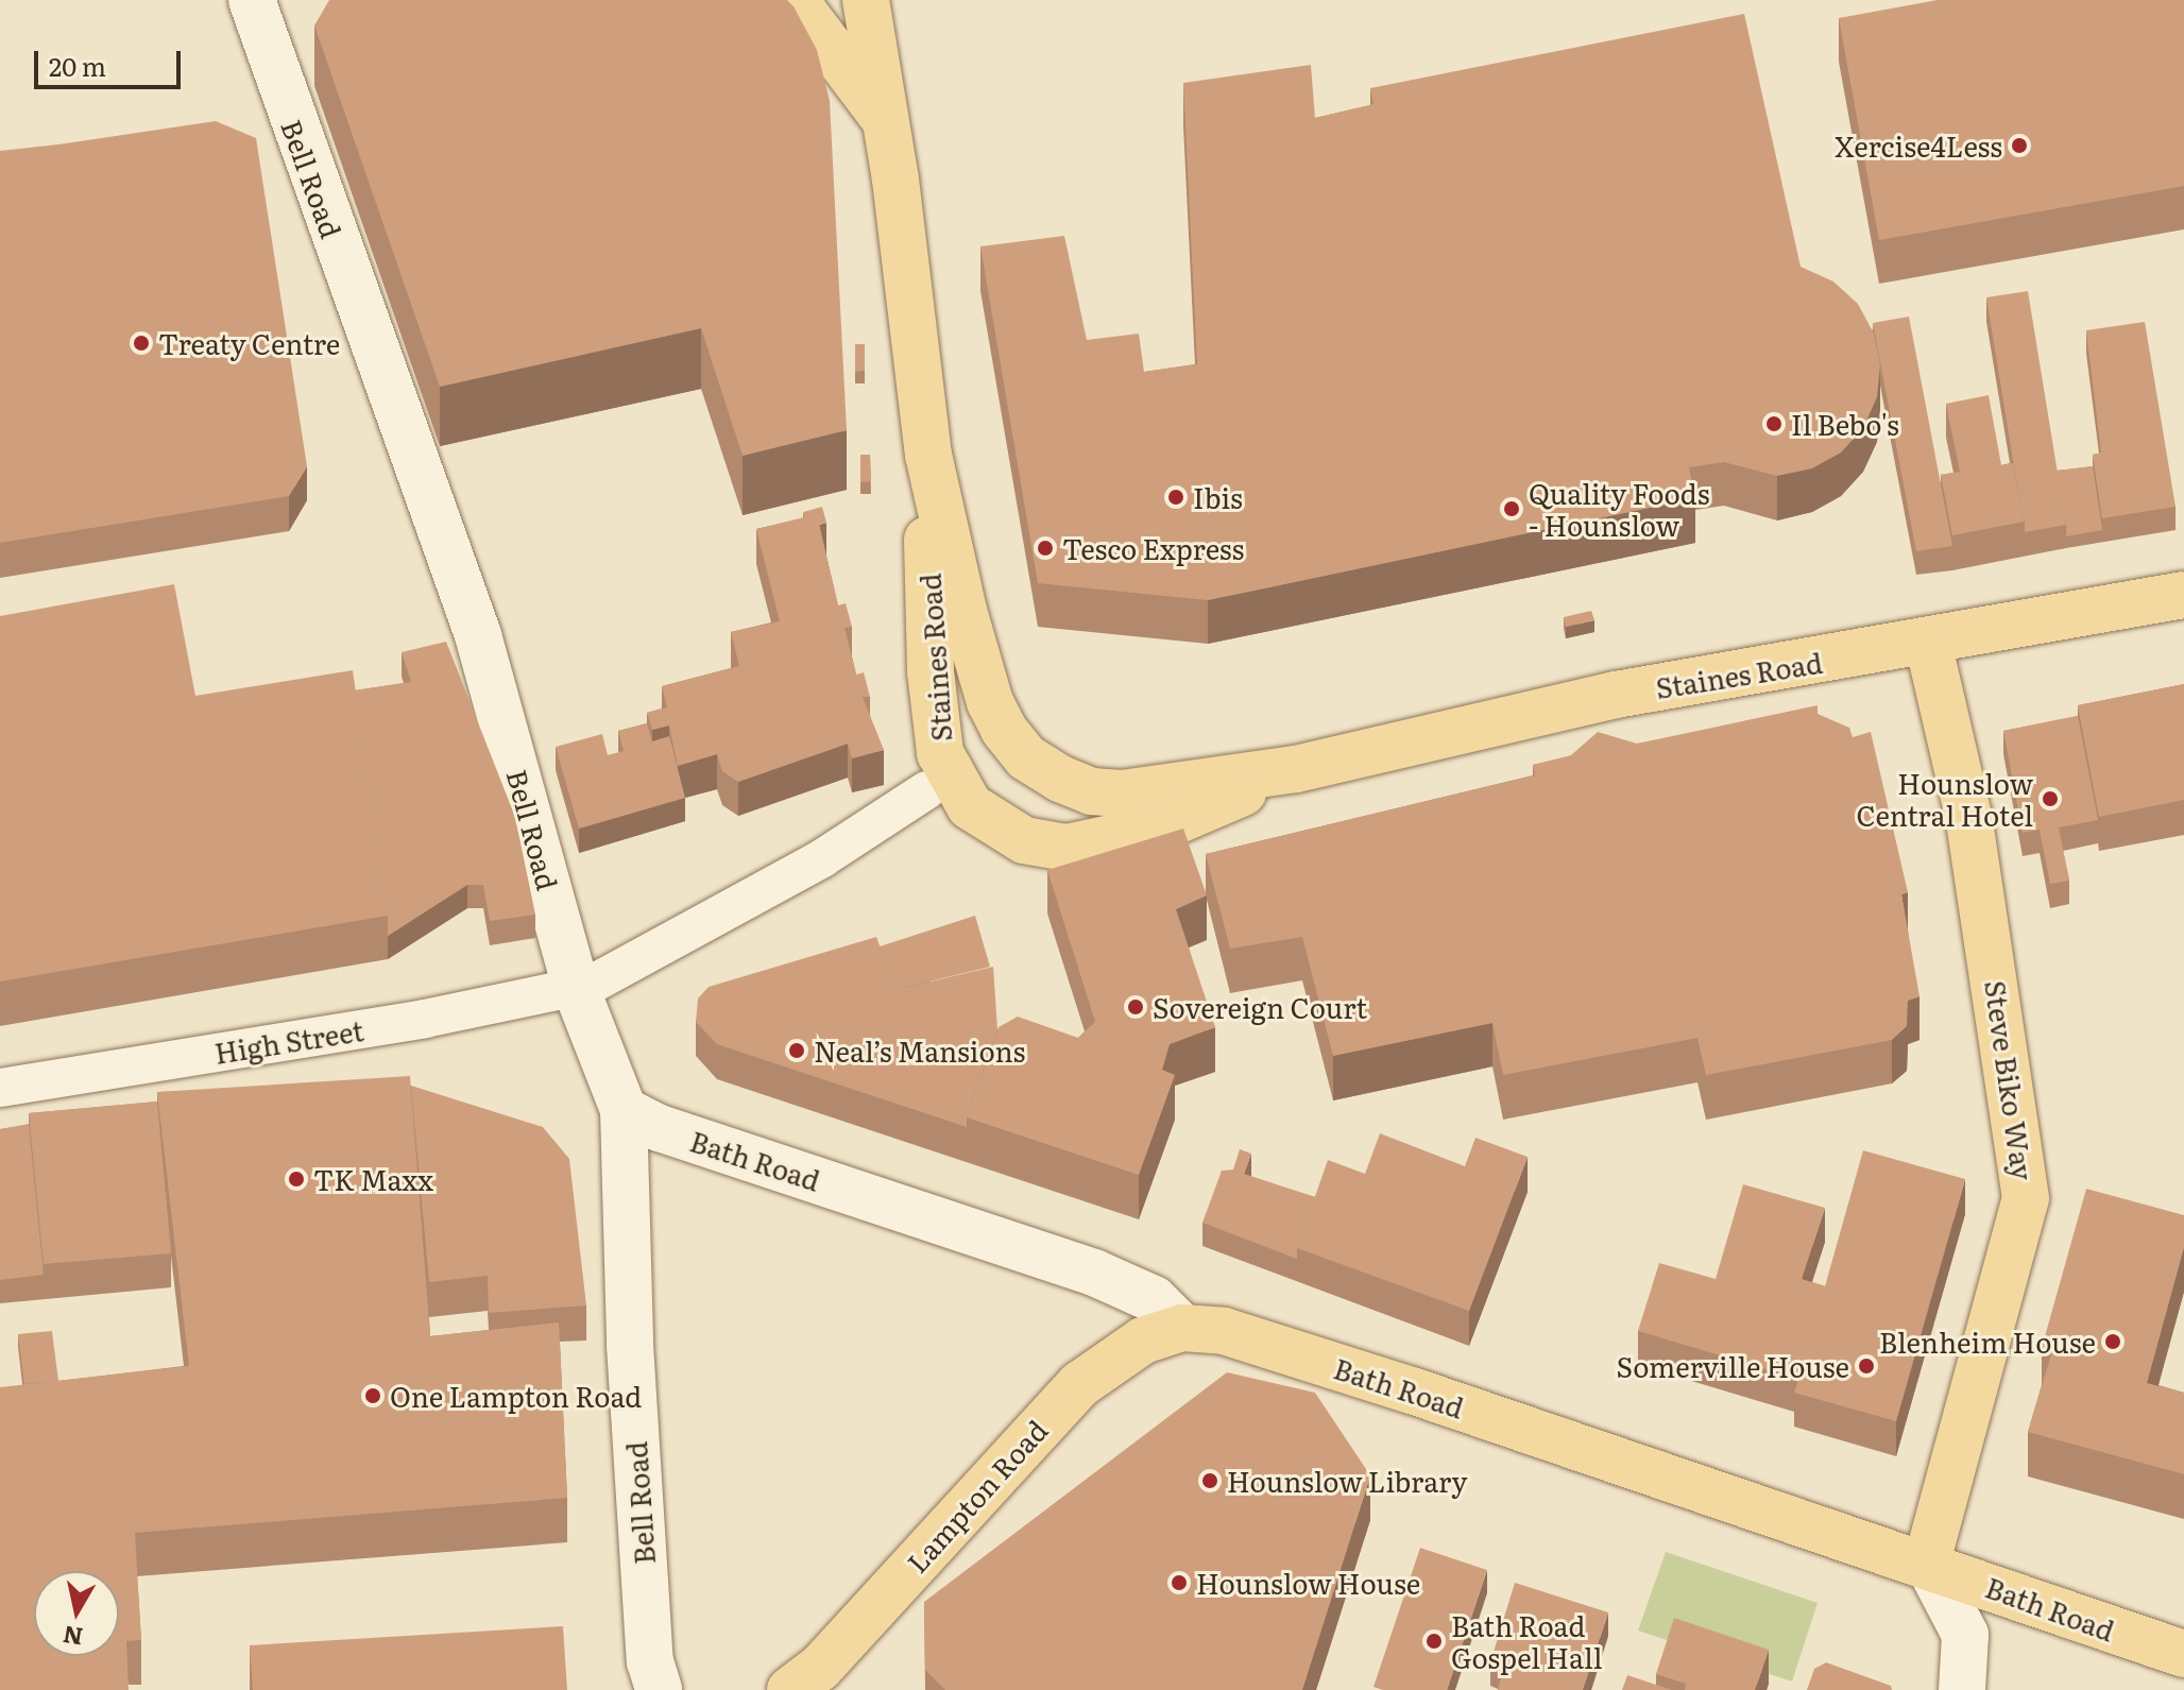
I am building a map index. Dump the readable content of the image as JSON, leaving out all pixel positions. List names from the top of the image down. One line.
{"streets":{"main road":["Staines Road","Steve Biko Way","Bath Road","Lampton Road"],"street":["Bell Road","High Street"]},"crossings":[["Bell Road","High Street"],["Bell Road","Bath Road"],["Staines Road","Steve Biko Way"],["Steve Biko Way","Bath Road"],["Bath Road","Lampton Road"]],"places":["Xercise4Less","Treaty Centre","Il Bebo's","Ibis","Quality Foods - Hounslow","Tesco Express","Hounslow Central Hotel","Sovereign Court","Neal’s Mansions","TK Maxx","Blenheim House","Somerville House","One Lampton Road","Hounslow Library","Hounslow House","Bath Road Gospel Hall"],"scale_bar":"20 m","north":"bottom"}
